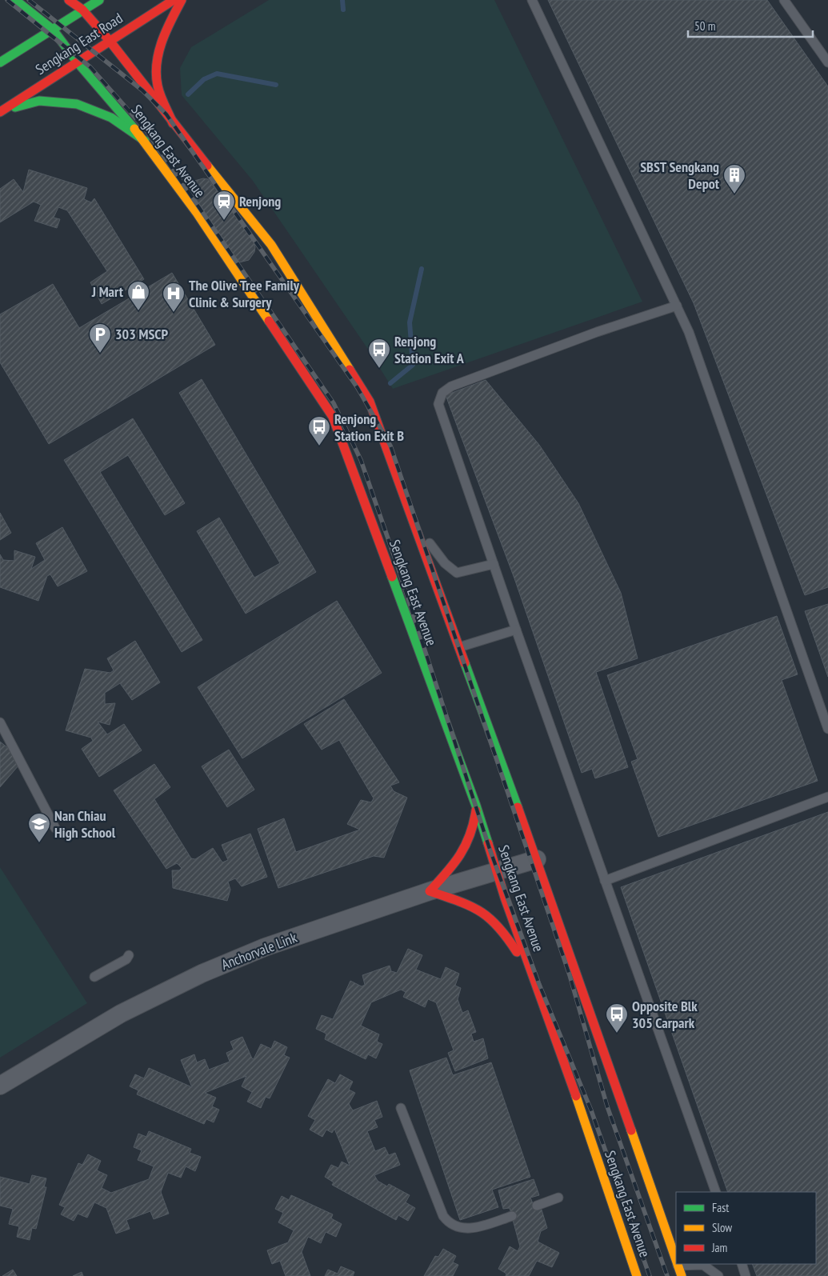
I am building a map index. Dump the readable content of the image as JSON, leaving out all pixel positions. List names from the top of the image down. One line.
{"streets":{"main road":["Sengkang East Road","Sengkang East Avenue"],"street":["Anchorvale Link"]},"crossings":[["Sengkang East Road","Sengkang East Avenue"],["Sengkang East Avenue","Anchorvale Link"]],"places":{"building":["SBST Sengkang Depot"],"station":["Renjong"],"shop":["J Mart"],"hospital":["The Olive Tree Family Clinic & Surgery"],"parking":["303 MSCP"],"bus stop":["Renjong Station Exit A","Renjong Station Exit B","Opposite Blk 305 Carpark"],"school or university":["Nan Chiau High School"]},"legend":["Fast","Slow","Jam"],"scale_bar":"50 m"}
